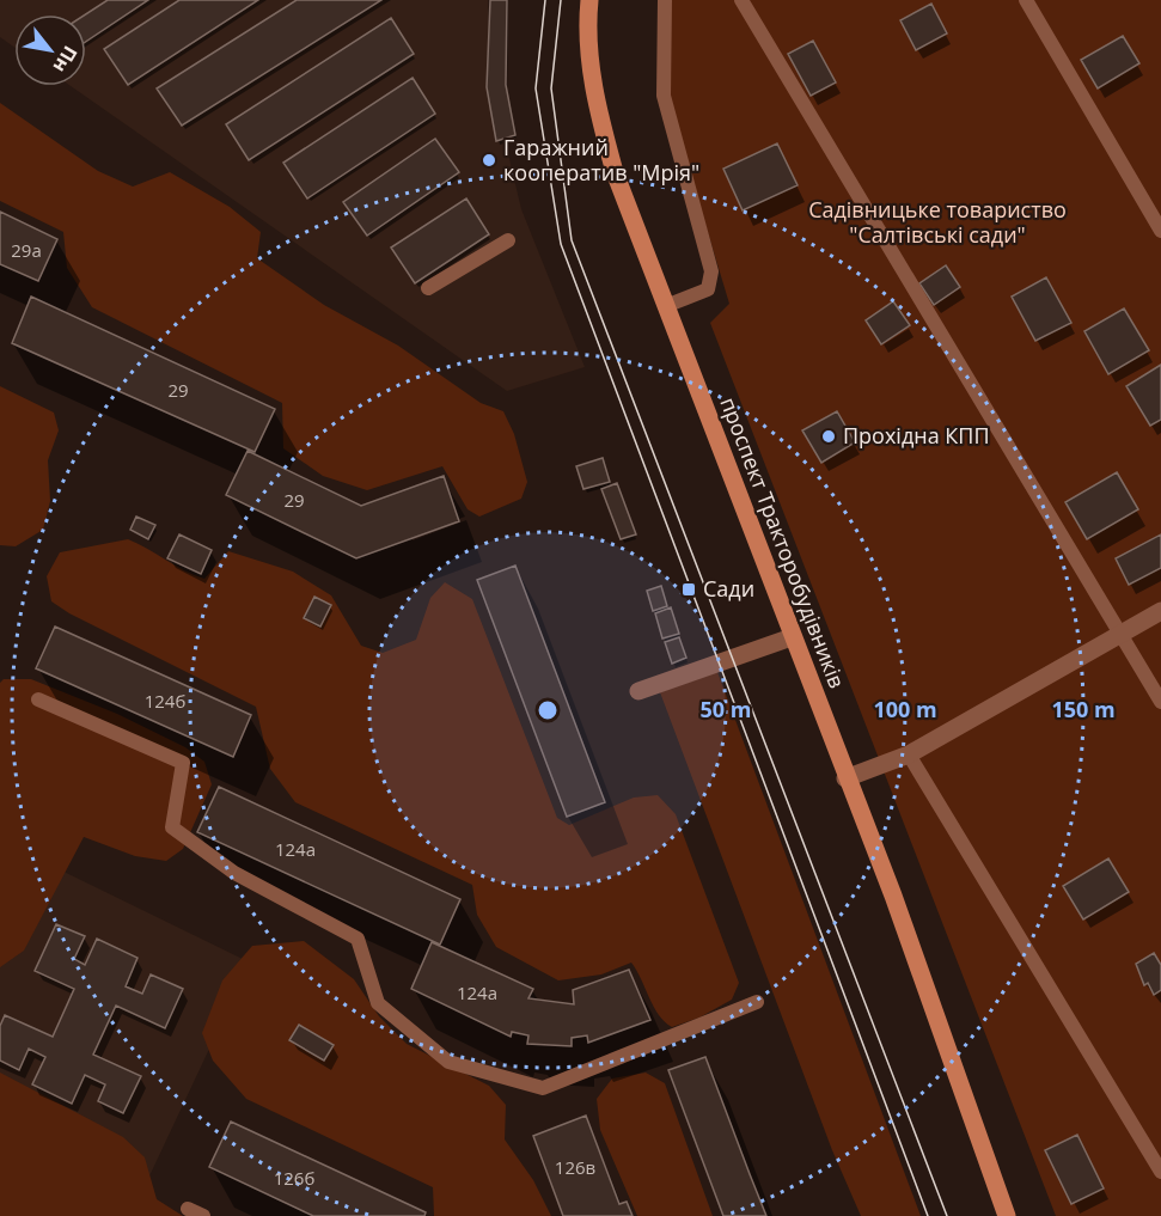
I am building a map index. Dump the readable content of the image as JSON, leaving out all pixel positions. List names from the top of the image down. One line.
{"streets":{"main road":["проспект Тракторобудівників"]},"parks":["Садівницьке товариство \"Салтівські сади\""],"places":{"other":["Гаражний кооператив \"Мрія\"","Прохідна КПП"],"transit":["Сади"]},"house_numbers":["29а","29","29","124б","124а","124а","126в","126б"],"north":"bottom right","rings":["50 m","100 m","150 m"]}
